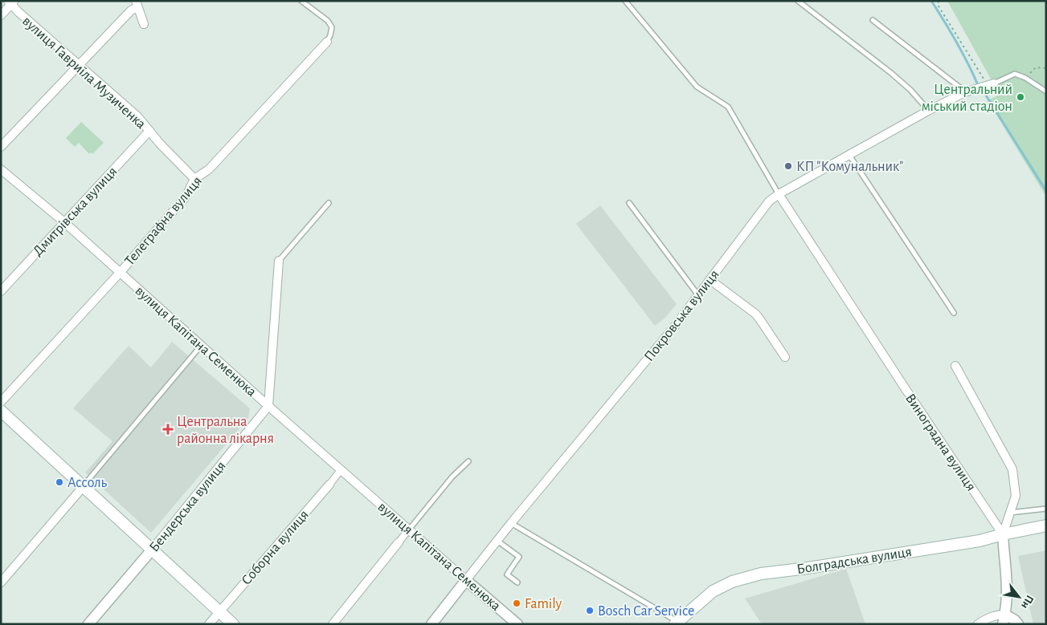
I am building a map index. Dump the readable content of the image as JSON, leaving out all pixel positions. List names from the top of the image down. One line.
{"streets":{"main road":["Болградська вулиця"],"street":["вулиця Гавриїла Музиченка","Дмитрівська вулиця","Телеграфна вулиця","Покровська вулиця","вулиця Капітана Семенюка","Виноградна вулиця","Бендерська вулиця","Соборна вулиця"]},"crossings":[["вулиця Гавриїла Музиченка","Дмитрівська вулиця"],["вулиця Гавриїла Музиченка","Телеграфна вулиця"],["Дмитрівська вулиця","вулиця Капітана Семенюка"],["Телеграфна вулиця","вулиця Капітана Семенюка"],["Покровська вулиця","вулиця Капітана Семенюка"],["Покровська вулиця","Виноградна вулиця"],["вулиця Капітана Семенюка","Бендерська вулиця"],["вулиця Капітана Семенюка","Соборна вулиця"],["Виноградна вулиця","Болградська вулиця"]],"places":{"other":["Центральний міський стадіон","КП \"Комунальник\"","Ассоль","Family","Bosch Car Service"],"health":["Центральна районна лікарня"]},"north":"bottom right"}
